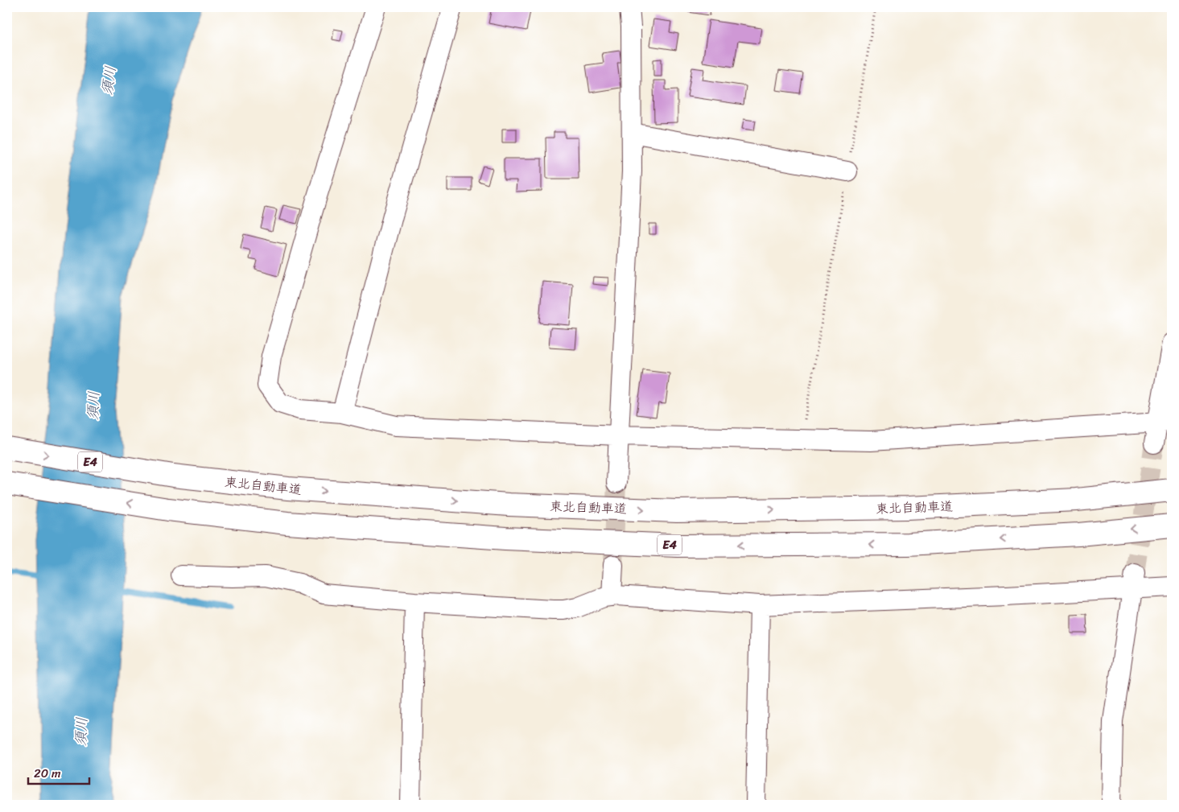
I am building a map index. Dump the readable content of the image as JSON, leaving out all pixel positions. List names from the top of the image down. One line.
{"streets":{"highway":["E4","東北自動車道"]},"water":["須川"],"scale_bar":"20 m"}
